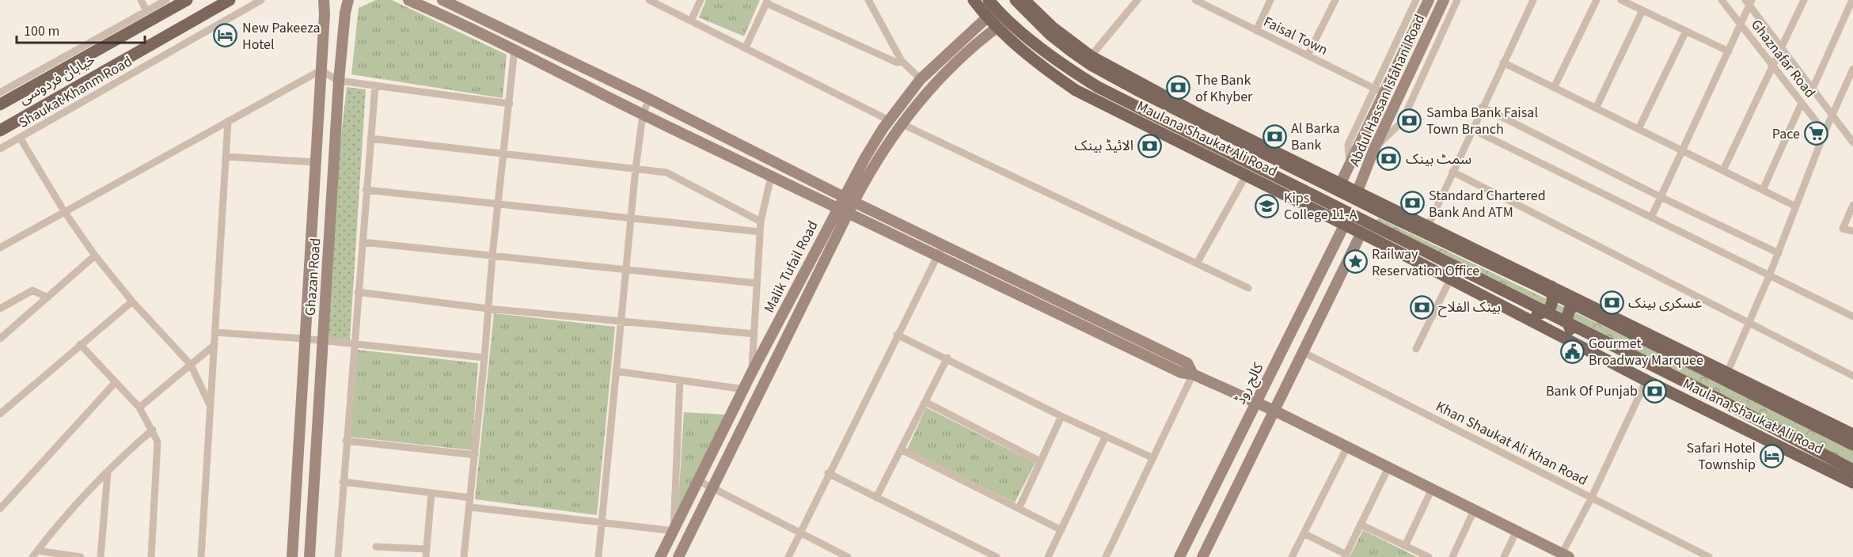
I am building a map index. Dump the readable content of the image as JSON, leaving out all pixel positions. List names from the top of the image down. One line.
{"streets":{"main road":["خیابان فردوسی","Maulana Shaukat Ali Road"],"street":["Faisal Town","Ghaznafar Road","Abdul Hassan Isfahani Road","Shaukat Khanm Road","Malik Tufail Road","Ghazan Road","کالج روڈ","Khan Shaukat Ali Khan Road"]},"crossings":[["Faisal Town","Abdul Hassan Isfahani Road"],["Abdul Hassan Isfahani Road","Maulana Shaukat Ali Road"],["Maulana Shaukat Ali Road","Malik Tufail Road"],["Maulana Shaukat Ali Road","کالج روڈ"]],"places":{"hotel":["New Pakeeza Hotel","Safari Hotel Township"],"bank":["The Bank of Khyber","Samba Bank Faisal Town Branch","Al Barka Bank","الائیڈ بینک","سمٹ بینک","Standard Chartered Bank And ATM","عسکری بینک","بینک الفلاح","Bank Of Punjab"],"supermarket":["Pace"],"school or university":["Kips College 11-A"],"place":["Railway Reservation Office"],"public building":["Gourmet Broadway Marquee"]},"scale_bar":"100 m"}
